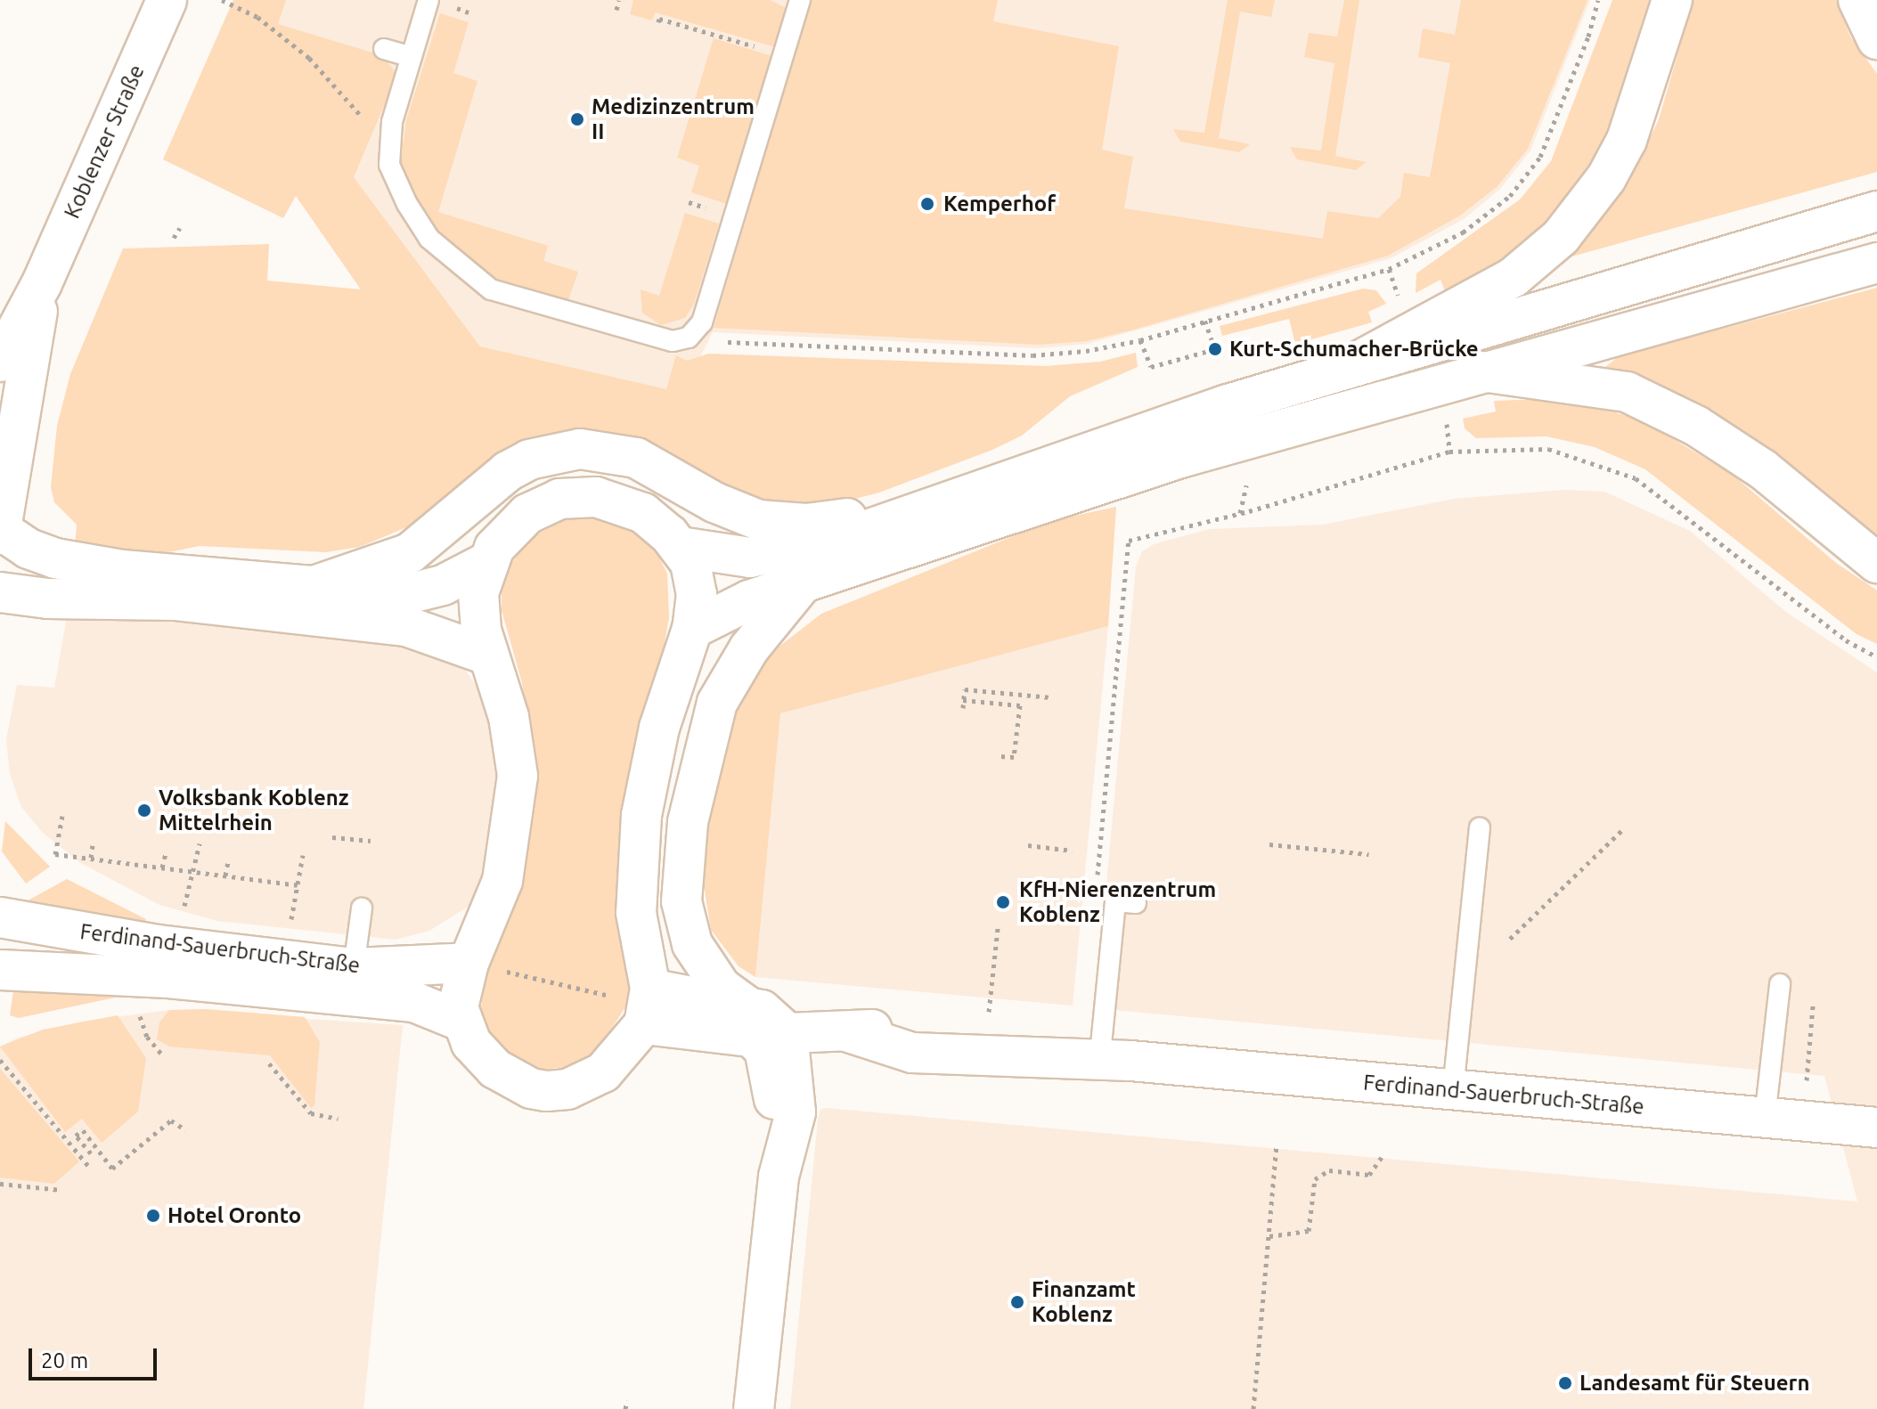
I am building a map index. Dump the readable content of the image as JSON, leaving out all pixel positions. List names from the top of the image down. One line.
{"streets":{"main road":["Koblenzer Straße","Ferdinand-Sauerbruch-Straße"]},"places":["Medizinzentrum II","Kemperhof","Kurt-Schumacher-Brücke","Volksbank Koblenz Mittelrhein","KfH-Nierenzentrum Koblenz","Hotel Oronto","Finanzamt Koblenz","Landesamt für Steuern"],"scale_bar":"20 m"}
